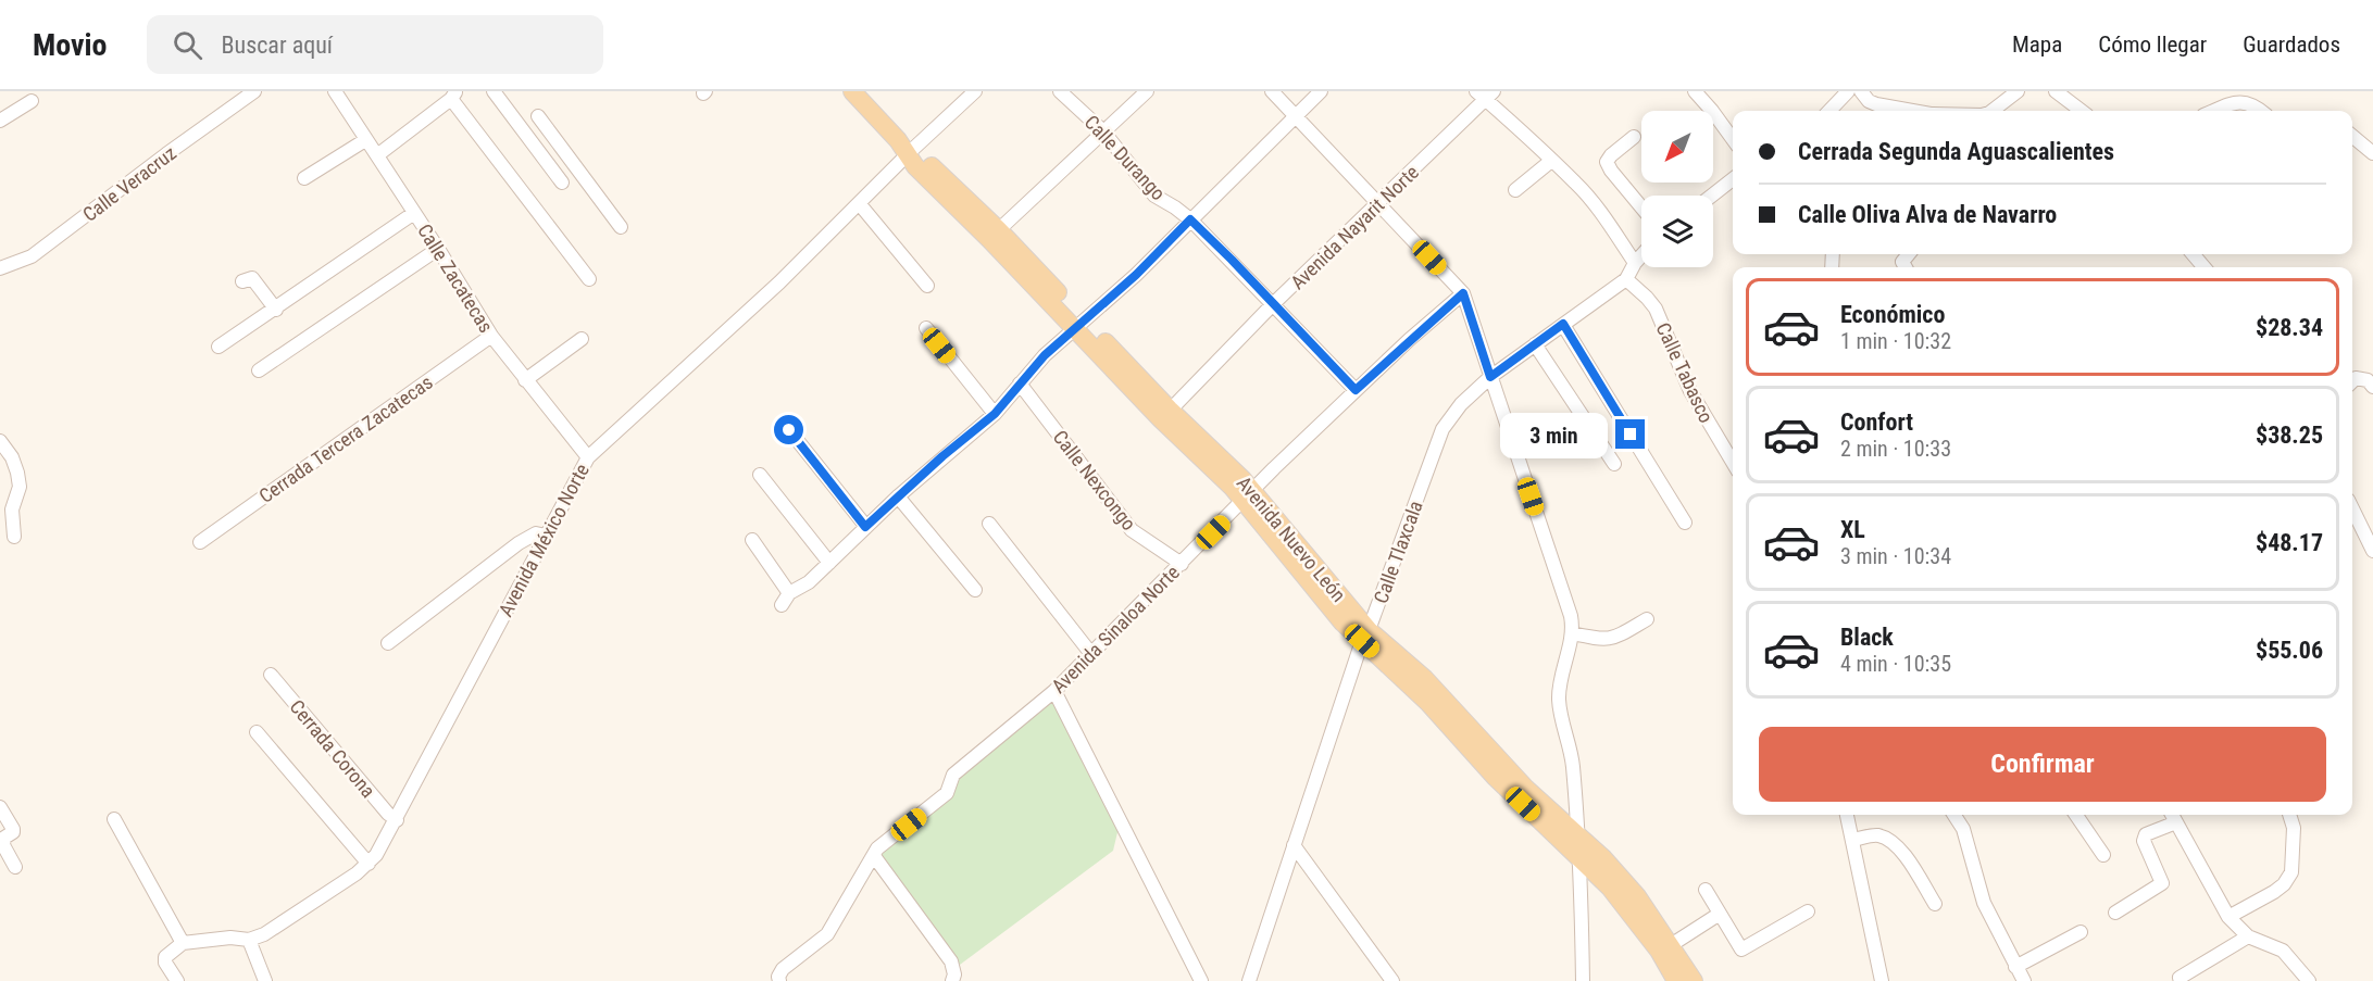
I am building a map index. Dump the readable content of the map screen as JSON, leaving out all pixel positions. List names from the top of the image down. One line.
{"streets":{"main road":["Avenida Nuevo León"],"street":["Calle Durango","Calle Veracruz","Avenida Nayarit Norte","Calle Zacatecas","Calle Tabasco","Cerrada Tercera Zacatecas","Calle Nexcongo","Avenida México Norte","Calle Tlaxcala","Avenida Sinaloa Norte","Cerrada Corona"]},"crossings":[["Calle Durango","Avenida Nayarit Norte"],["Calle Durango","Avenida Sinaloa Norte"],["Avenida Nayarit Norte","Avenida Nuevo León"],["Calle Zacatecas","Cerrada Tercera Zacatecas"],["Calle Zacatecas","Avenida México Norte"],["Calle Tabasco","Calle Tlaxcala"],["Calle Nexcongo","Avenida Sinaloa Norte"],["Avenida Nuevo León","Avenida México Norte"],["Avenida Nuevo León","Calle Tlaxcala"],["Avenida Nuevo León","Avenida Sinaloa Norte"],["Avenida México Norte","Cerrada Corona"]],"north":"bottom left","page":{"header":"Movio","search":"Buscar aquí","nav":["Mapa","Cómo llegar","Guardados"],"banner":["Cerrada Segunda Aguascalientes","Calle Oliva Alva de Navarro"],"list":[{"name":"Económico","note":"1 min · 10:32","value":"$28.34"},{"name":"Confort","note":"2 min · 10:33","value":"$38.25"},{"name":"XL","note":"3 min · 10:34","value":"$48.17"},{"name":"Black","note":"4 min · 10:35","value":"$55.06"}],"bubble":"3 min","buttons":"Confirmar"}}
